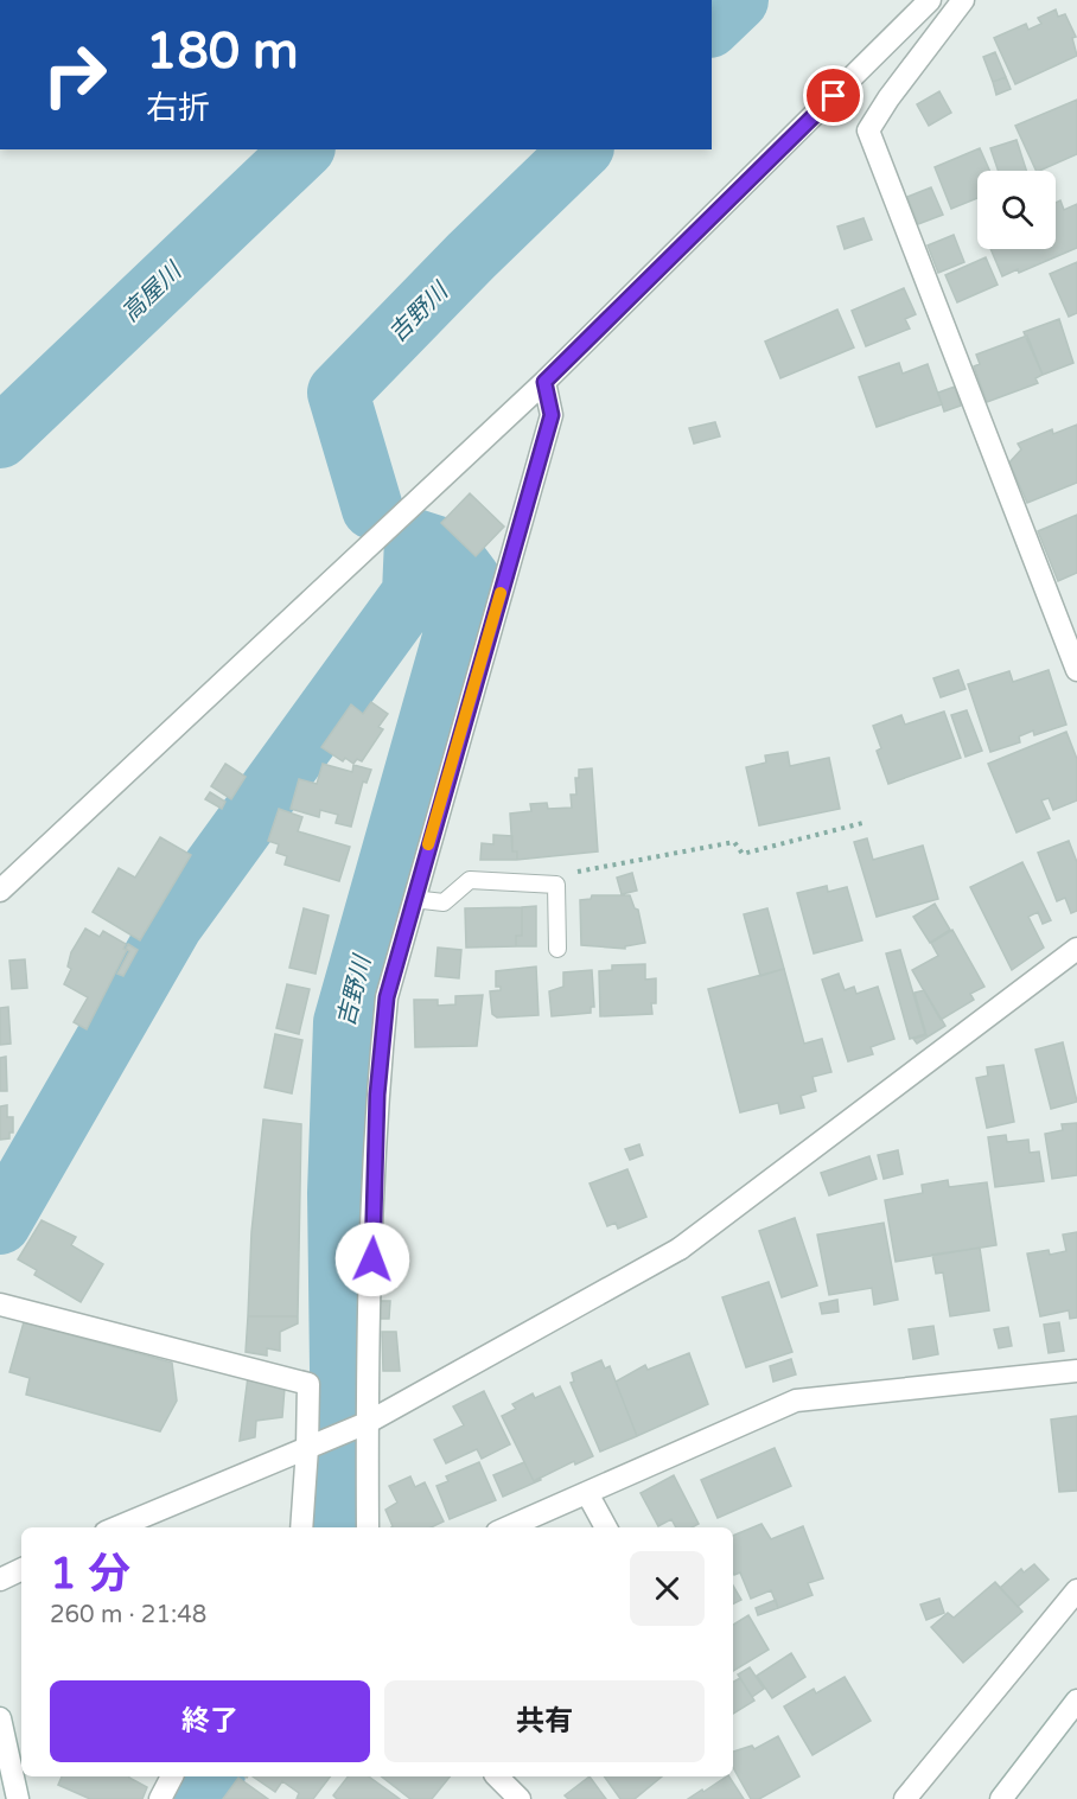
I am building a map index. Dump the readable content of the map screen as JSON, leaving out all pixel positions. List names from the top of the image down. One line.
{"water":["高屋川","吉野川"],"page":{"turn":["180 m","右折"],"heading":["1 分","260 m · 21:48"],"buttons":["終了","共有"]}}
